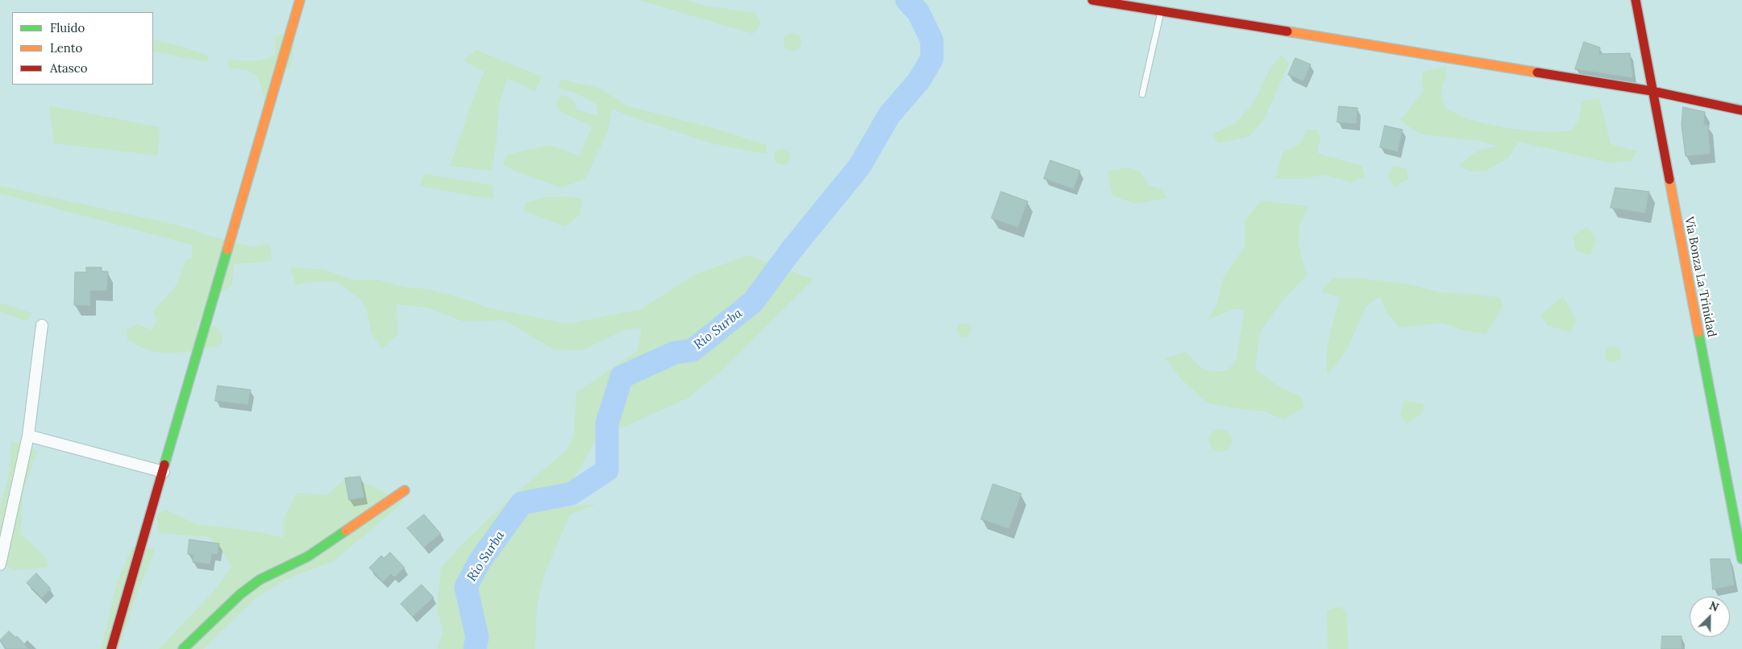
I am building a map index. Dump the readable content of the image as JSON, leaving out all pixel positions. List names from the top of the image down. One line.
{"streets":{"street":["Vía Bonza La Trinidad"]},"water":["Río Surba"],"legend":["Fluido","Lento","Atasco"],"north":"top right"}
